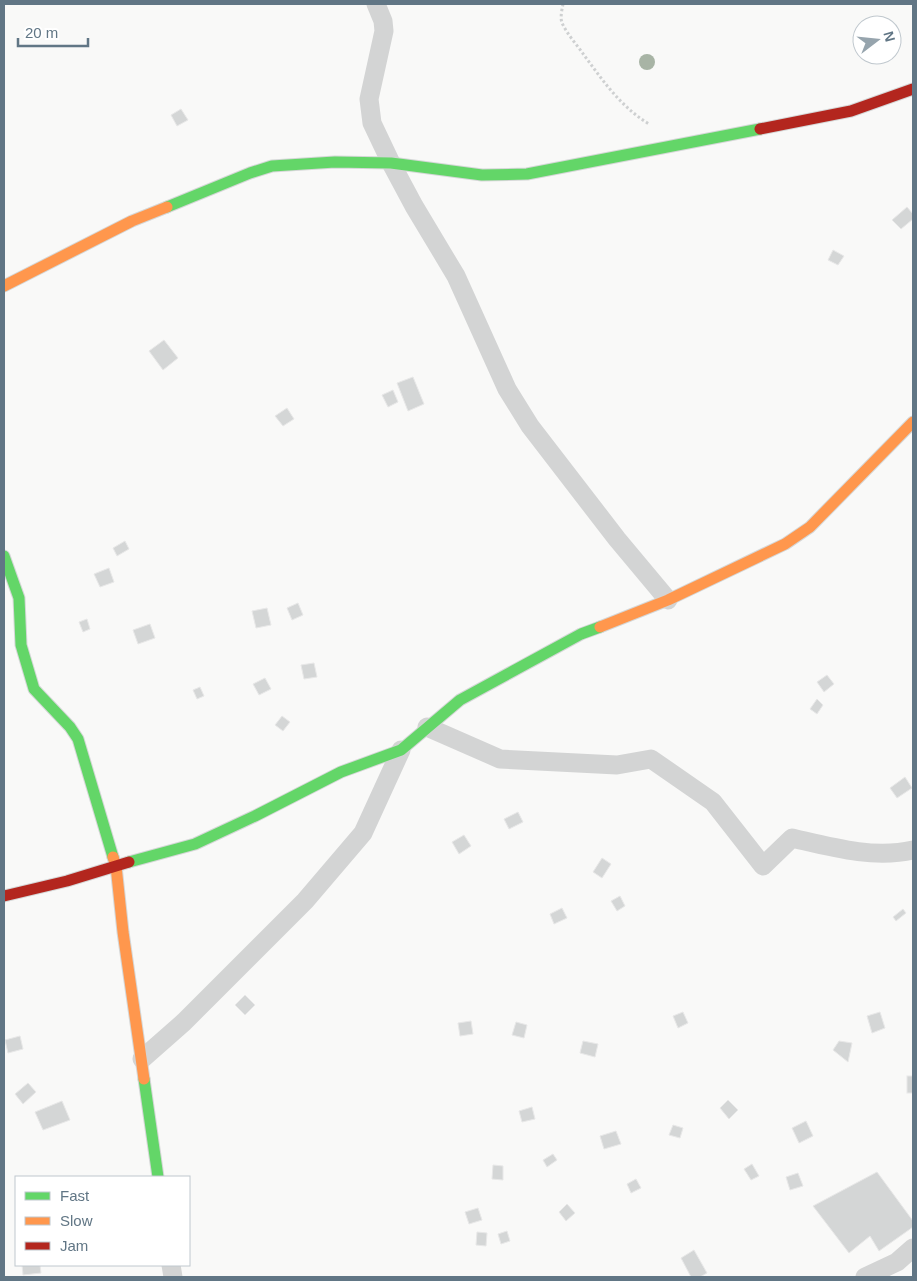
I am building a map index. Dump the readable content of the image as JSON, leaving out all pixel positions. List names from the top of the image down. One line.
{"legend":["Fast","Slow","Jam"],"scale_bar":"20 m","north":"right"}
